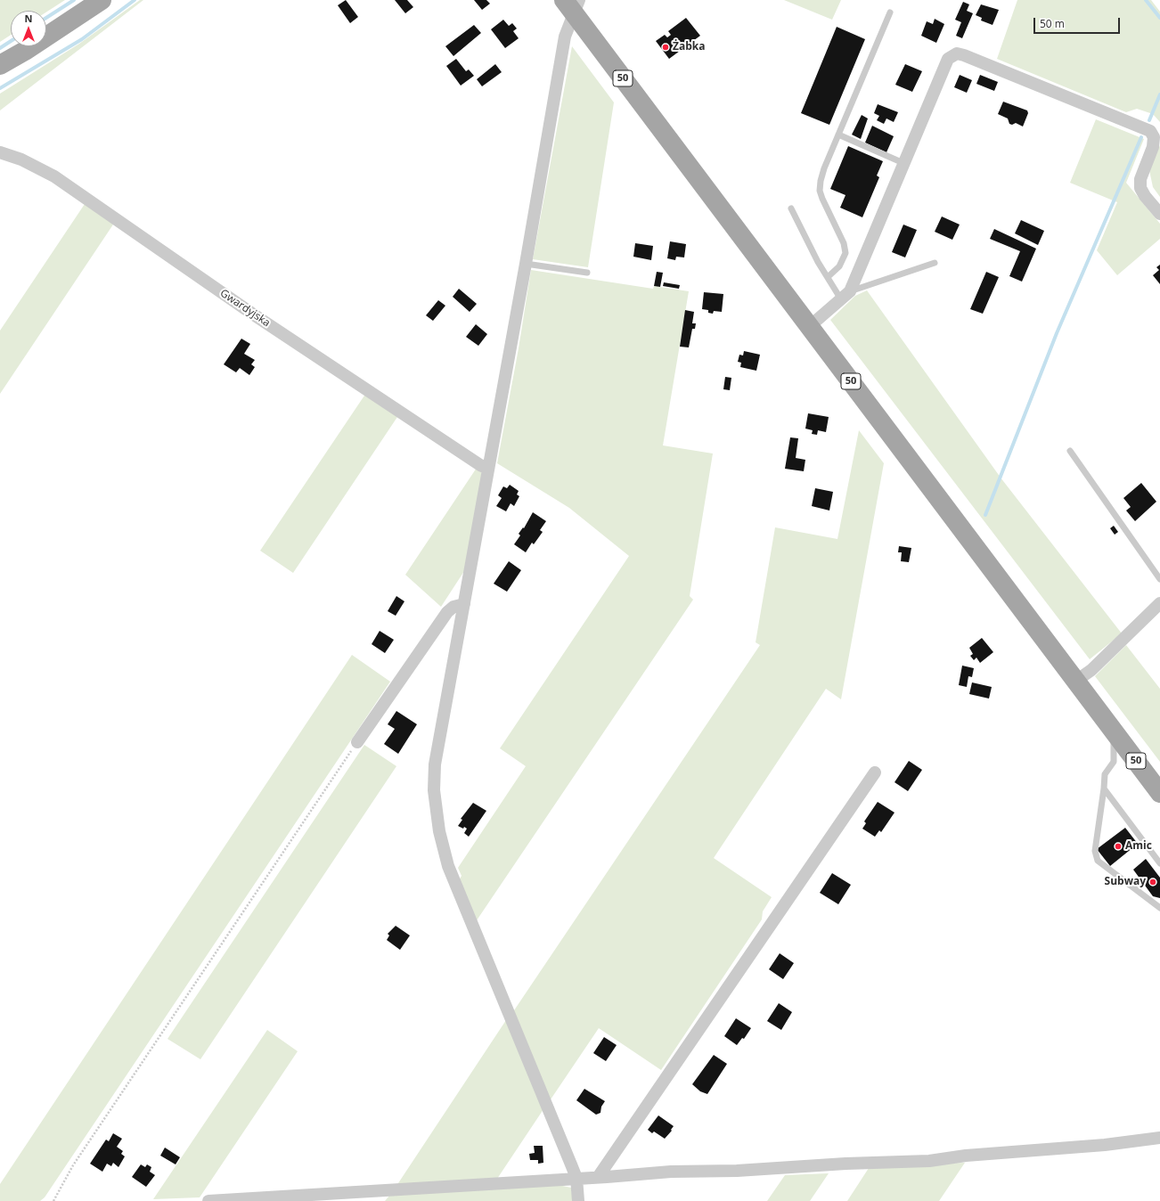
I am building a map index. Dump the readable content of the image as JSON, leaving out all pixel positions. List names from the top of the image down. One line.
{"streets":{"main road":["50"],"street":["Gwardyjska"]},"places":["Żabka","Amic","Subway"],"scale_bar":"50 m","north":"top"}
